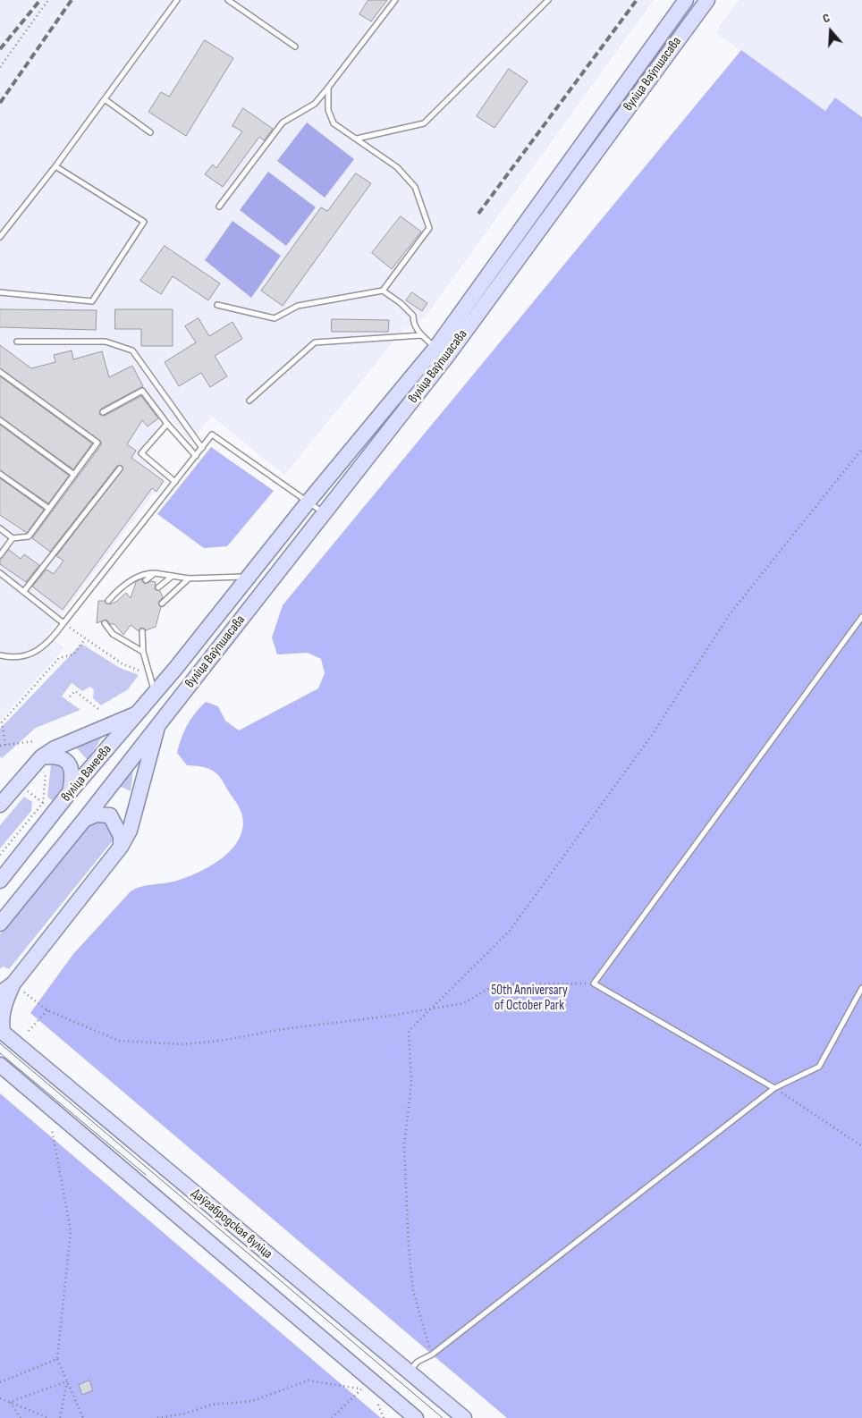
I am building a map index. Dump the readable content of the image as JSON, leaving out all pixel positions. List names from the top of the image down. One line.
{"streets":{"main road":["вуліца Ваўпшасава","вуліца Ванеева","Даўгабродская вуліца"]},"crossings":[["вуліца Ваўпшасава","вуліца Ванеева"]],"parks":["50th Anniversary of October Park"],"north":"top"}
